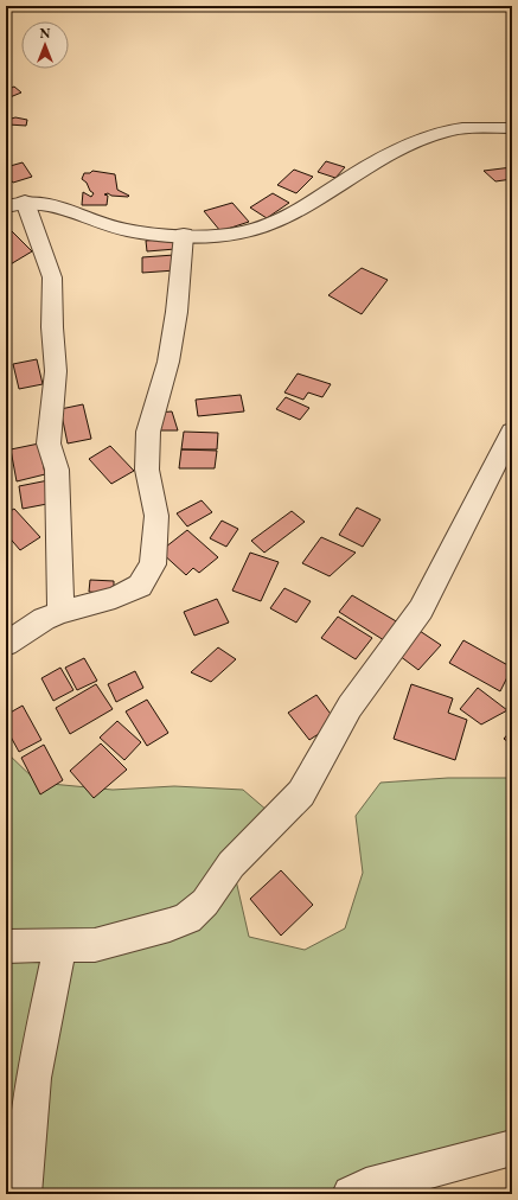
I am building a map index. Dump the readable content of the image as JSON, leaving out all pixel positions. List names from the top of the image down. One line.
{"north":"top"}
